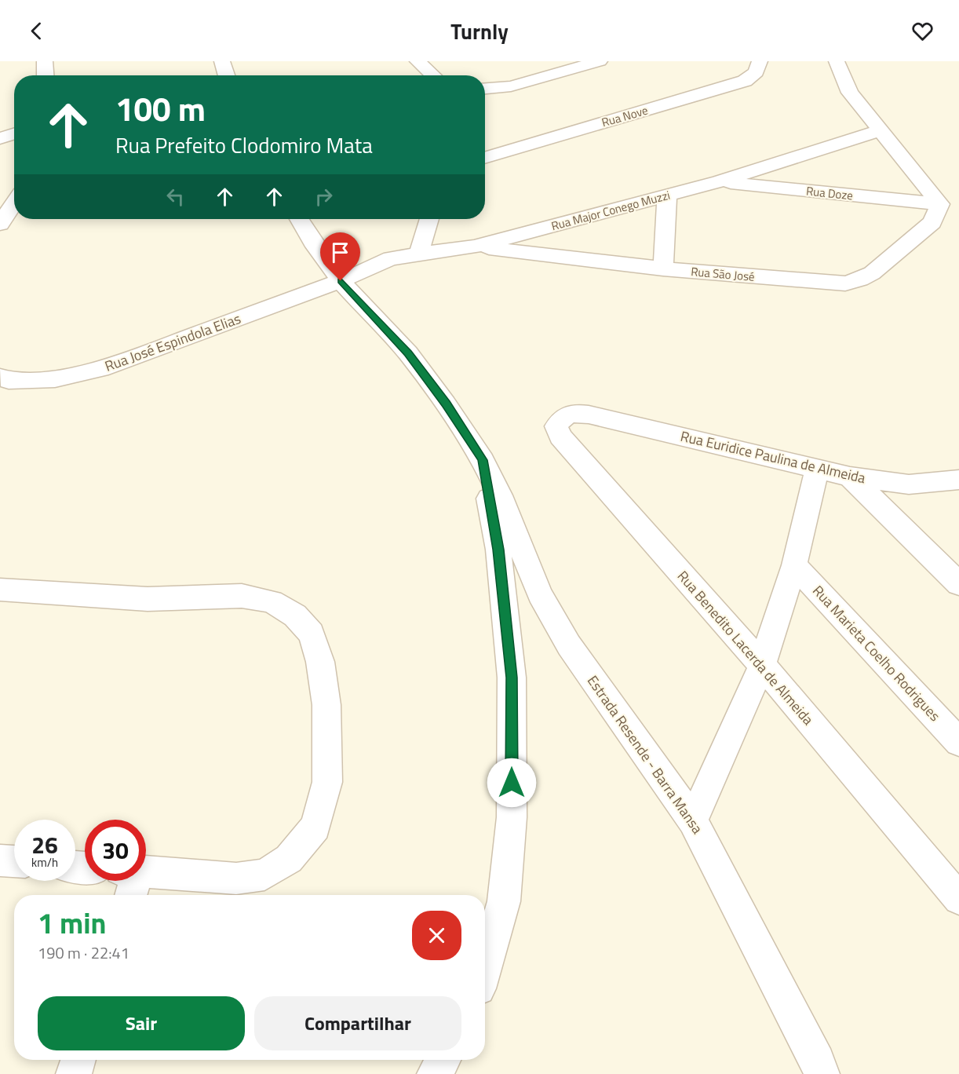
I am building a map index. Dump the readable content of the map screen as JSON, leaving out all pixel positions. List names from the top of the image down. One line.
{"streets":{"street":["Rua Nove","Rua Doze","Rua Major Conego Muzzi","Rua São José","Rua José Espindola Elias","Rua Euridice Paulina de Almeida","Rua Benedito Lacerda de Almeida","Rua Marieta Coelho Rodrigues","Estrada Resende - Barra Mansa"]},"crossings":[["Rua Doze","Rua Major Conego Muzzi"],["Rua Doze","Rua São José"],["Rua Major Conego Muzzi","Rua São José"],["Rua Major Conego Muzzi","Rua José Espindola Elias"],["Rua Major Conego Muzzi","Estrada Resende - Barra Mansa"],["Rua José Espindola Elias","Estrada Resende - Barra Mansa"],["Rua Euridice Paulina de Almeida","Rua Benedito Lacerda de Almeida"]],"page":{"header":"Turnly","turn":["100 m","Rua Prefeito Clodomiro Mata"],"speed":"26 km/h","limit":"30","heading":["1 min","190 m · 22:41"],"buttons":["Sair","Compartilhar"]}}
